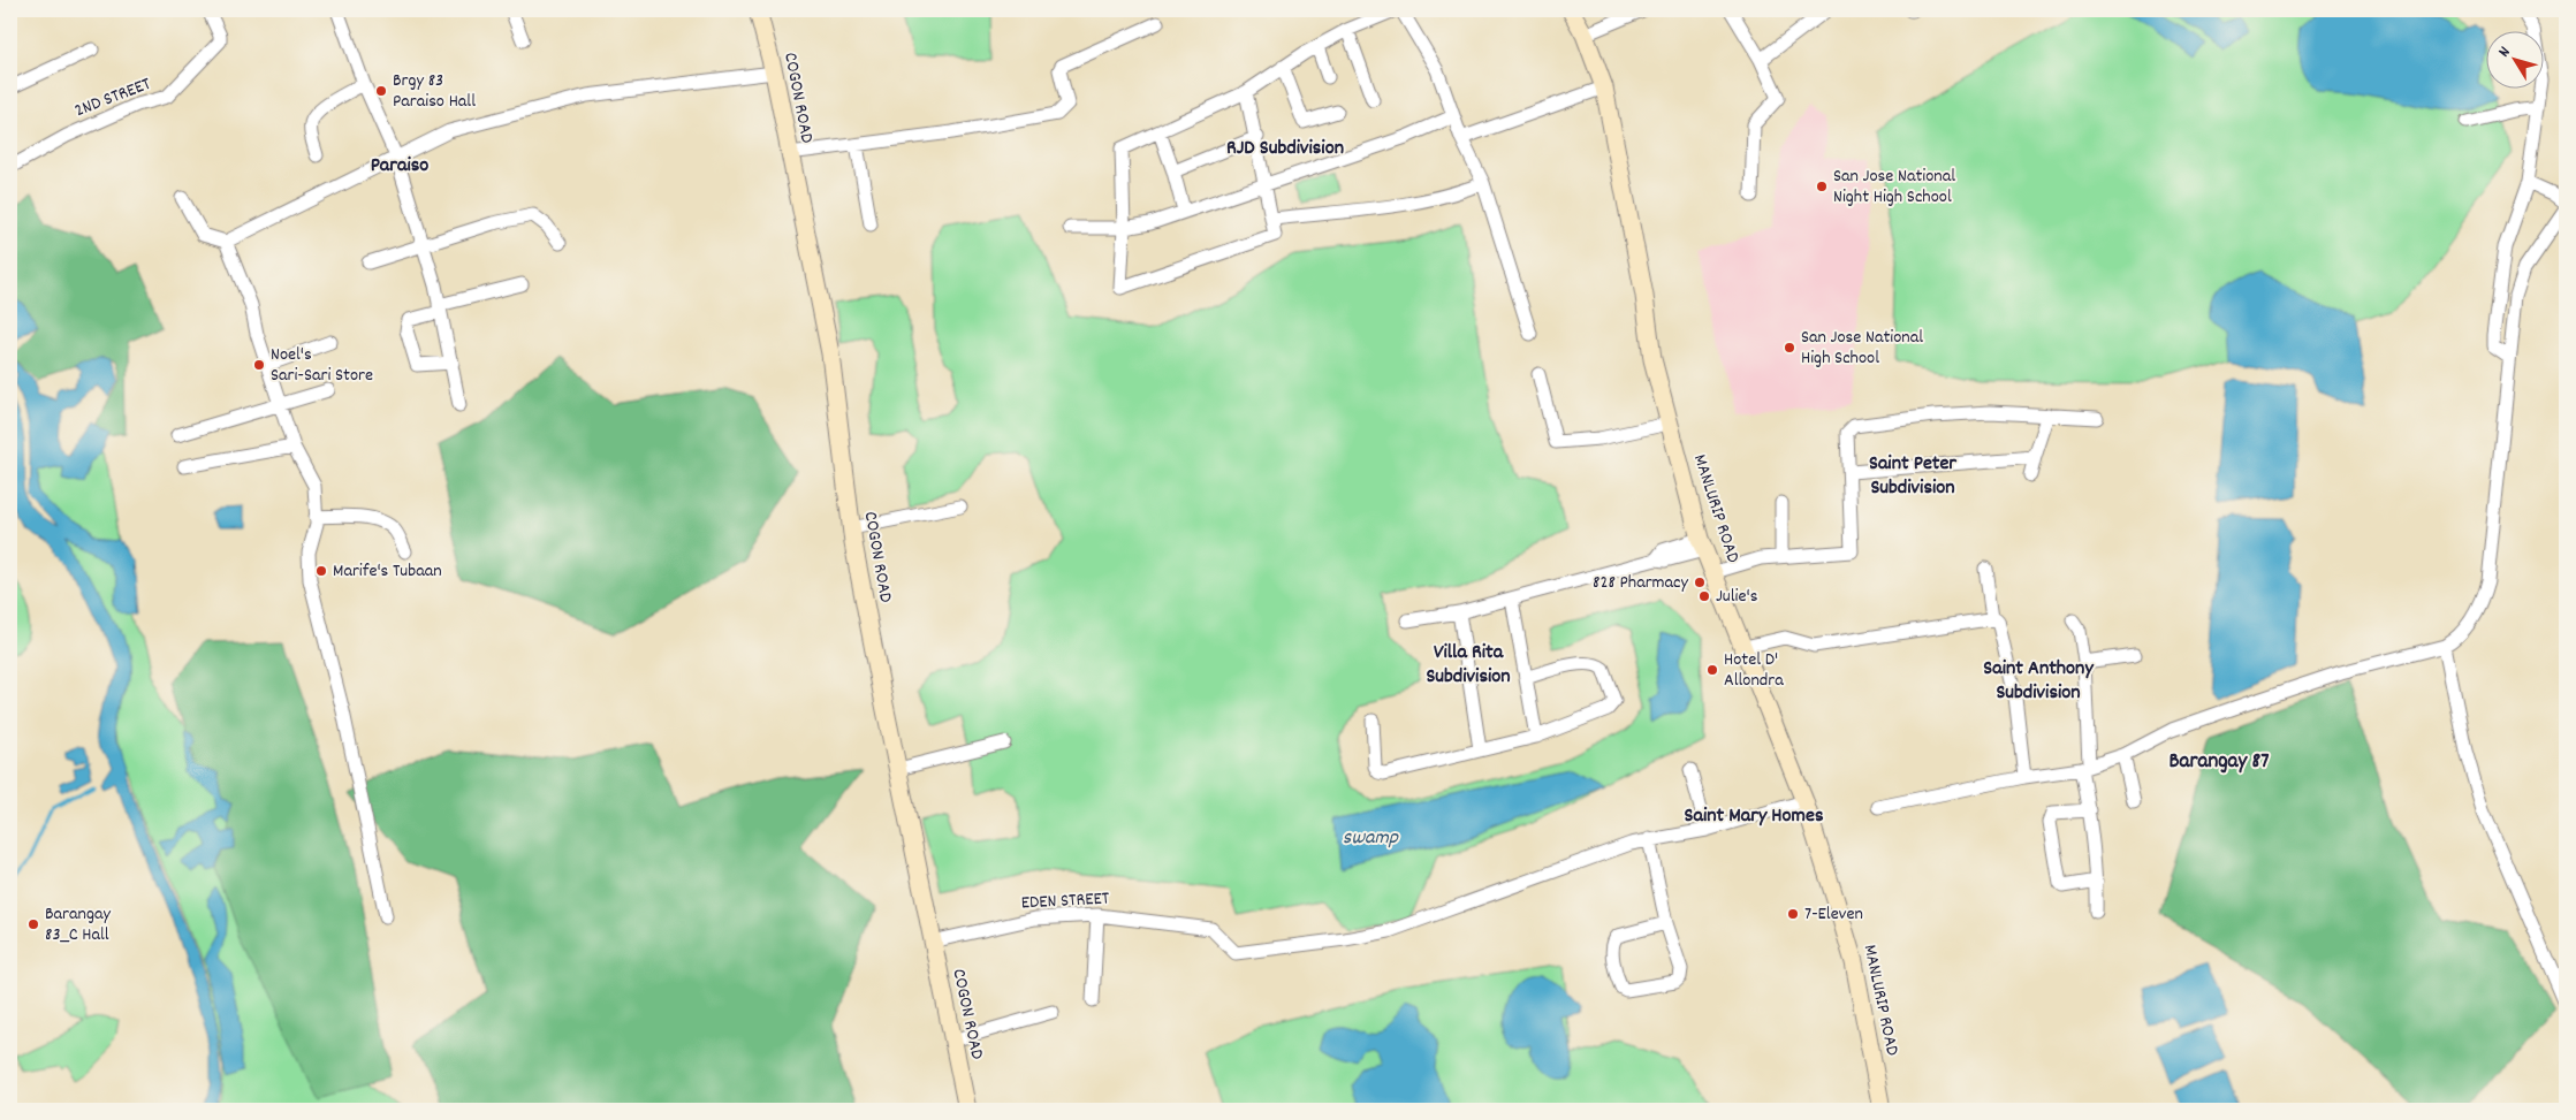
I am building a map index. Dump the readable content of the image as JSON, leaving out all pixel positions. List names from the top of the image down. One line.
{"streets":{"main road":["COGON ROAD","MANLURIP ROAD"],"street":["2ND STREET","EDEN STREET"]},"crossings":[["COGON ROAD","EDEN STREET"]],"districts":["RJD Subdivision","Paraiso","Saint Peter Subdivision","Villa Rita Subdivision","Saint Anthony Subdivision","Barangay 87","Saint Mary Homes"],"water":["swamp"],"places":["Brgy 83 Paraiso Hall","San Jose National Night High School","San Jose National High School","Noel's Sari-Sari Store","Marife's Tubaan","828 Pharmacy","Julie's","Hotel D' Allondra","7-Eleven","Barangay 83_C Hall"],"north":"top left"}
